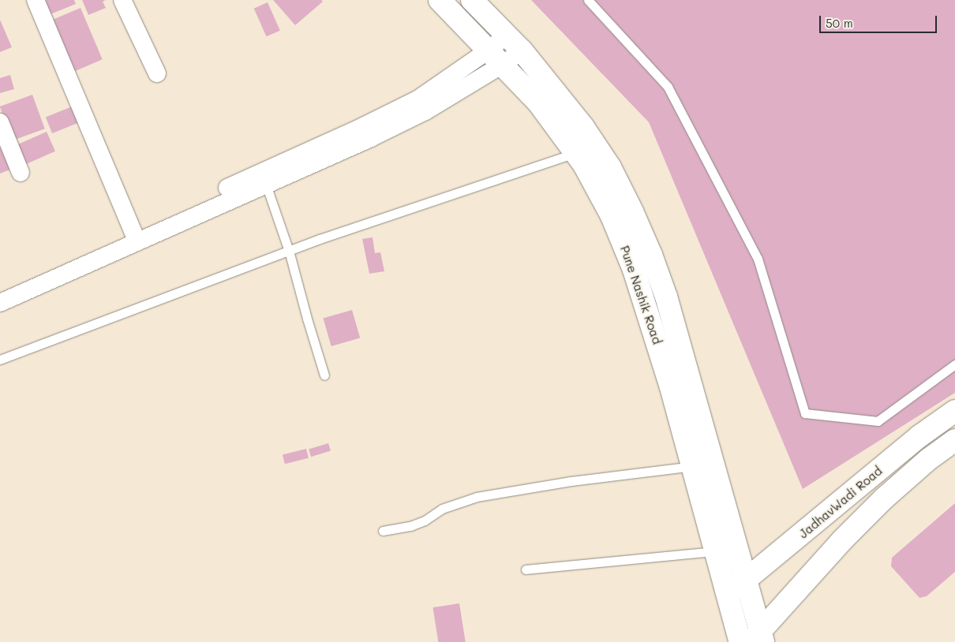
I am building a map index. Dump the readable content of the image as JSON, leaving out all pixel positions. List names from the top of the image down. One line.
{"streets":{"main road":["Pune Nashik Road","JadhavWadi Road"]},"crossings":[["Pune Nashik Road","JadhavWadi Road"]],"scale_bar":"50 m"}
